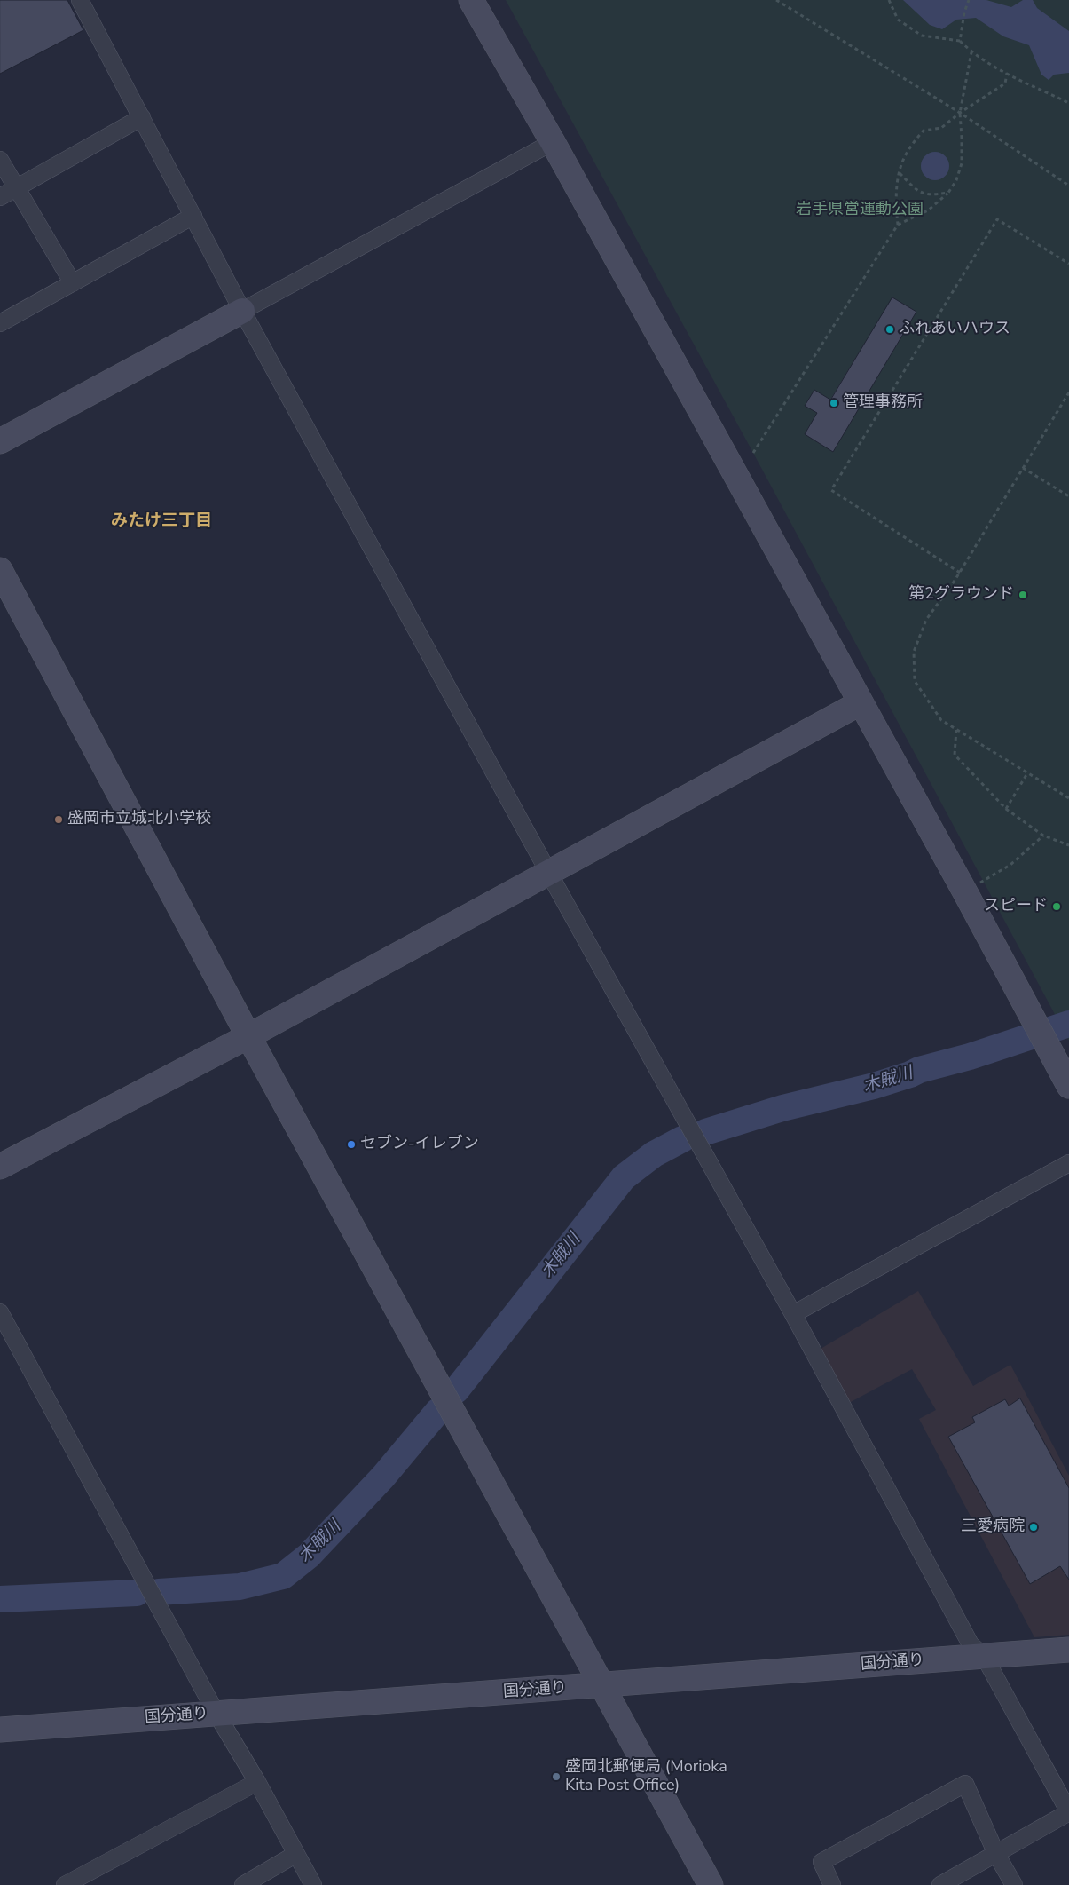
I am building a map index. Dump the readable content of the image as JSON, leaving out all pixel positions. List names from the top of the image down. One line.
{"streets":{"street":["国分通り"]},"districts":["みたけ三丁目"],"water":["木賊川"],"parks":["岩手県営運動公園"],"places":["ふれあいハウス","管理事務所","第2グラウンド","盛岡市立城北小学校","スピード","セブン-イレブン","三愛病院","盛岡北郵便局 (Morioka Kita Post Office)"]}
